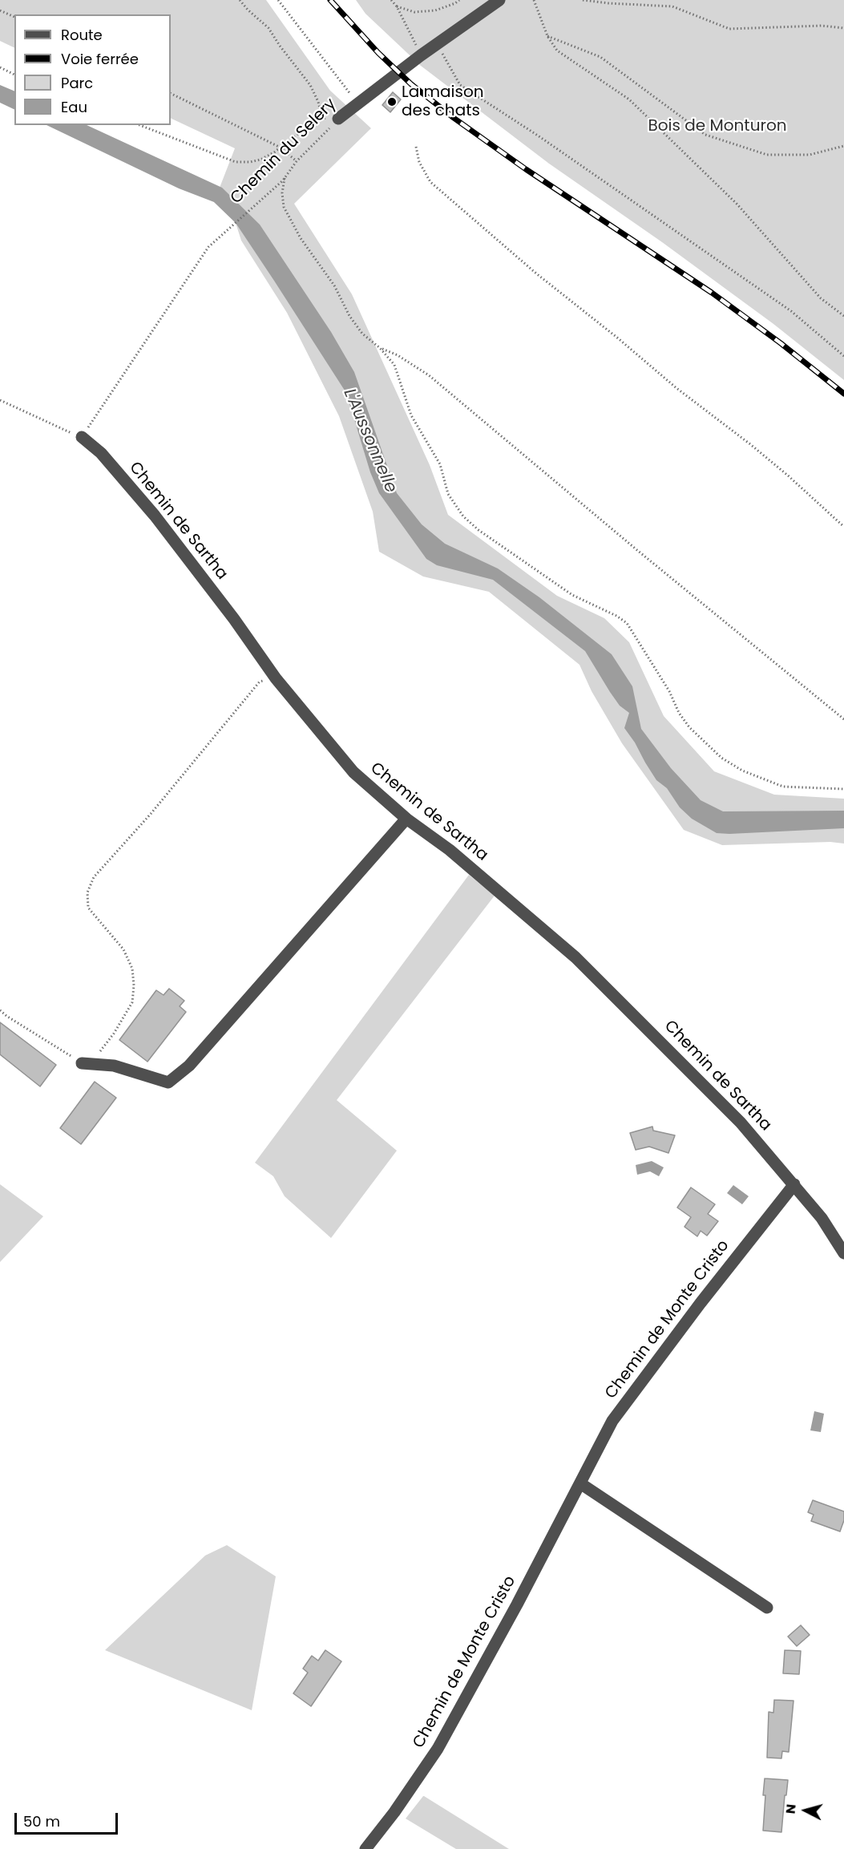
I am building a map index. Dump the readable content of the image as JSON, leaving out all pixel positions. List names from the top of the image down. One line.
{"streets":{"street":["Chemin du Selery","Chemin de Sartha","Chemin de Monte Cristo"]},"crossings":[["Chemin du Selery","Chemin de Sartha"],["Chemin de Sartha","Chemin de Monte Cristo"]],"water":["L'Aussonnelle"],"parks":["Bois de Monturon"],"places":["La maison des chats"],"legend":["Route","Voie ferrée","Parc","Eau"],"scale_bar":"50 m","north":"left"}
